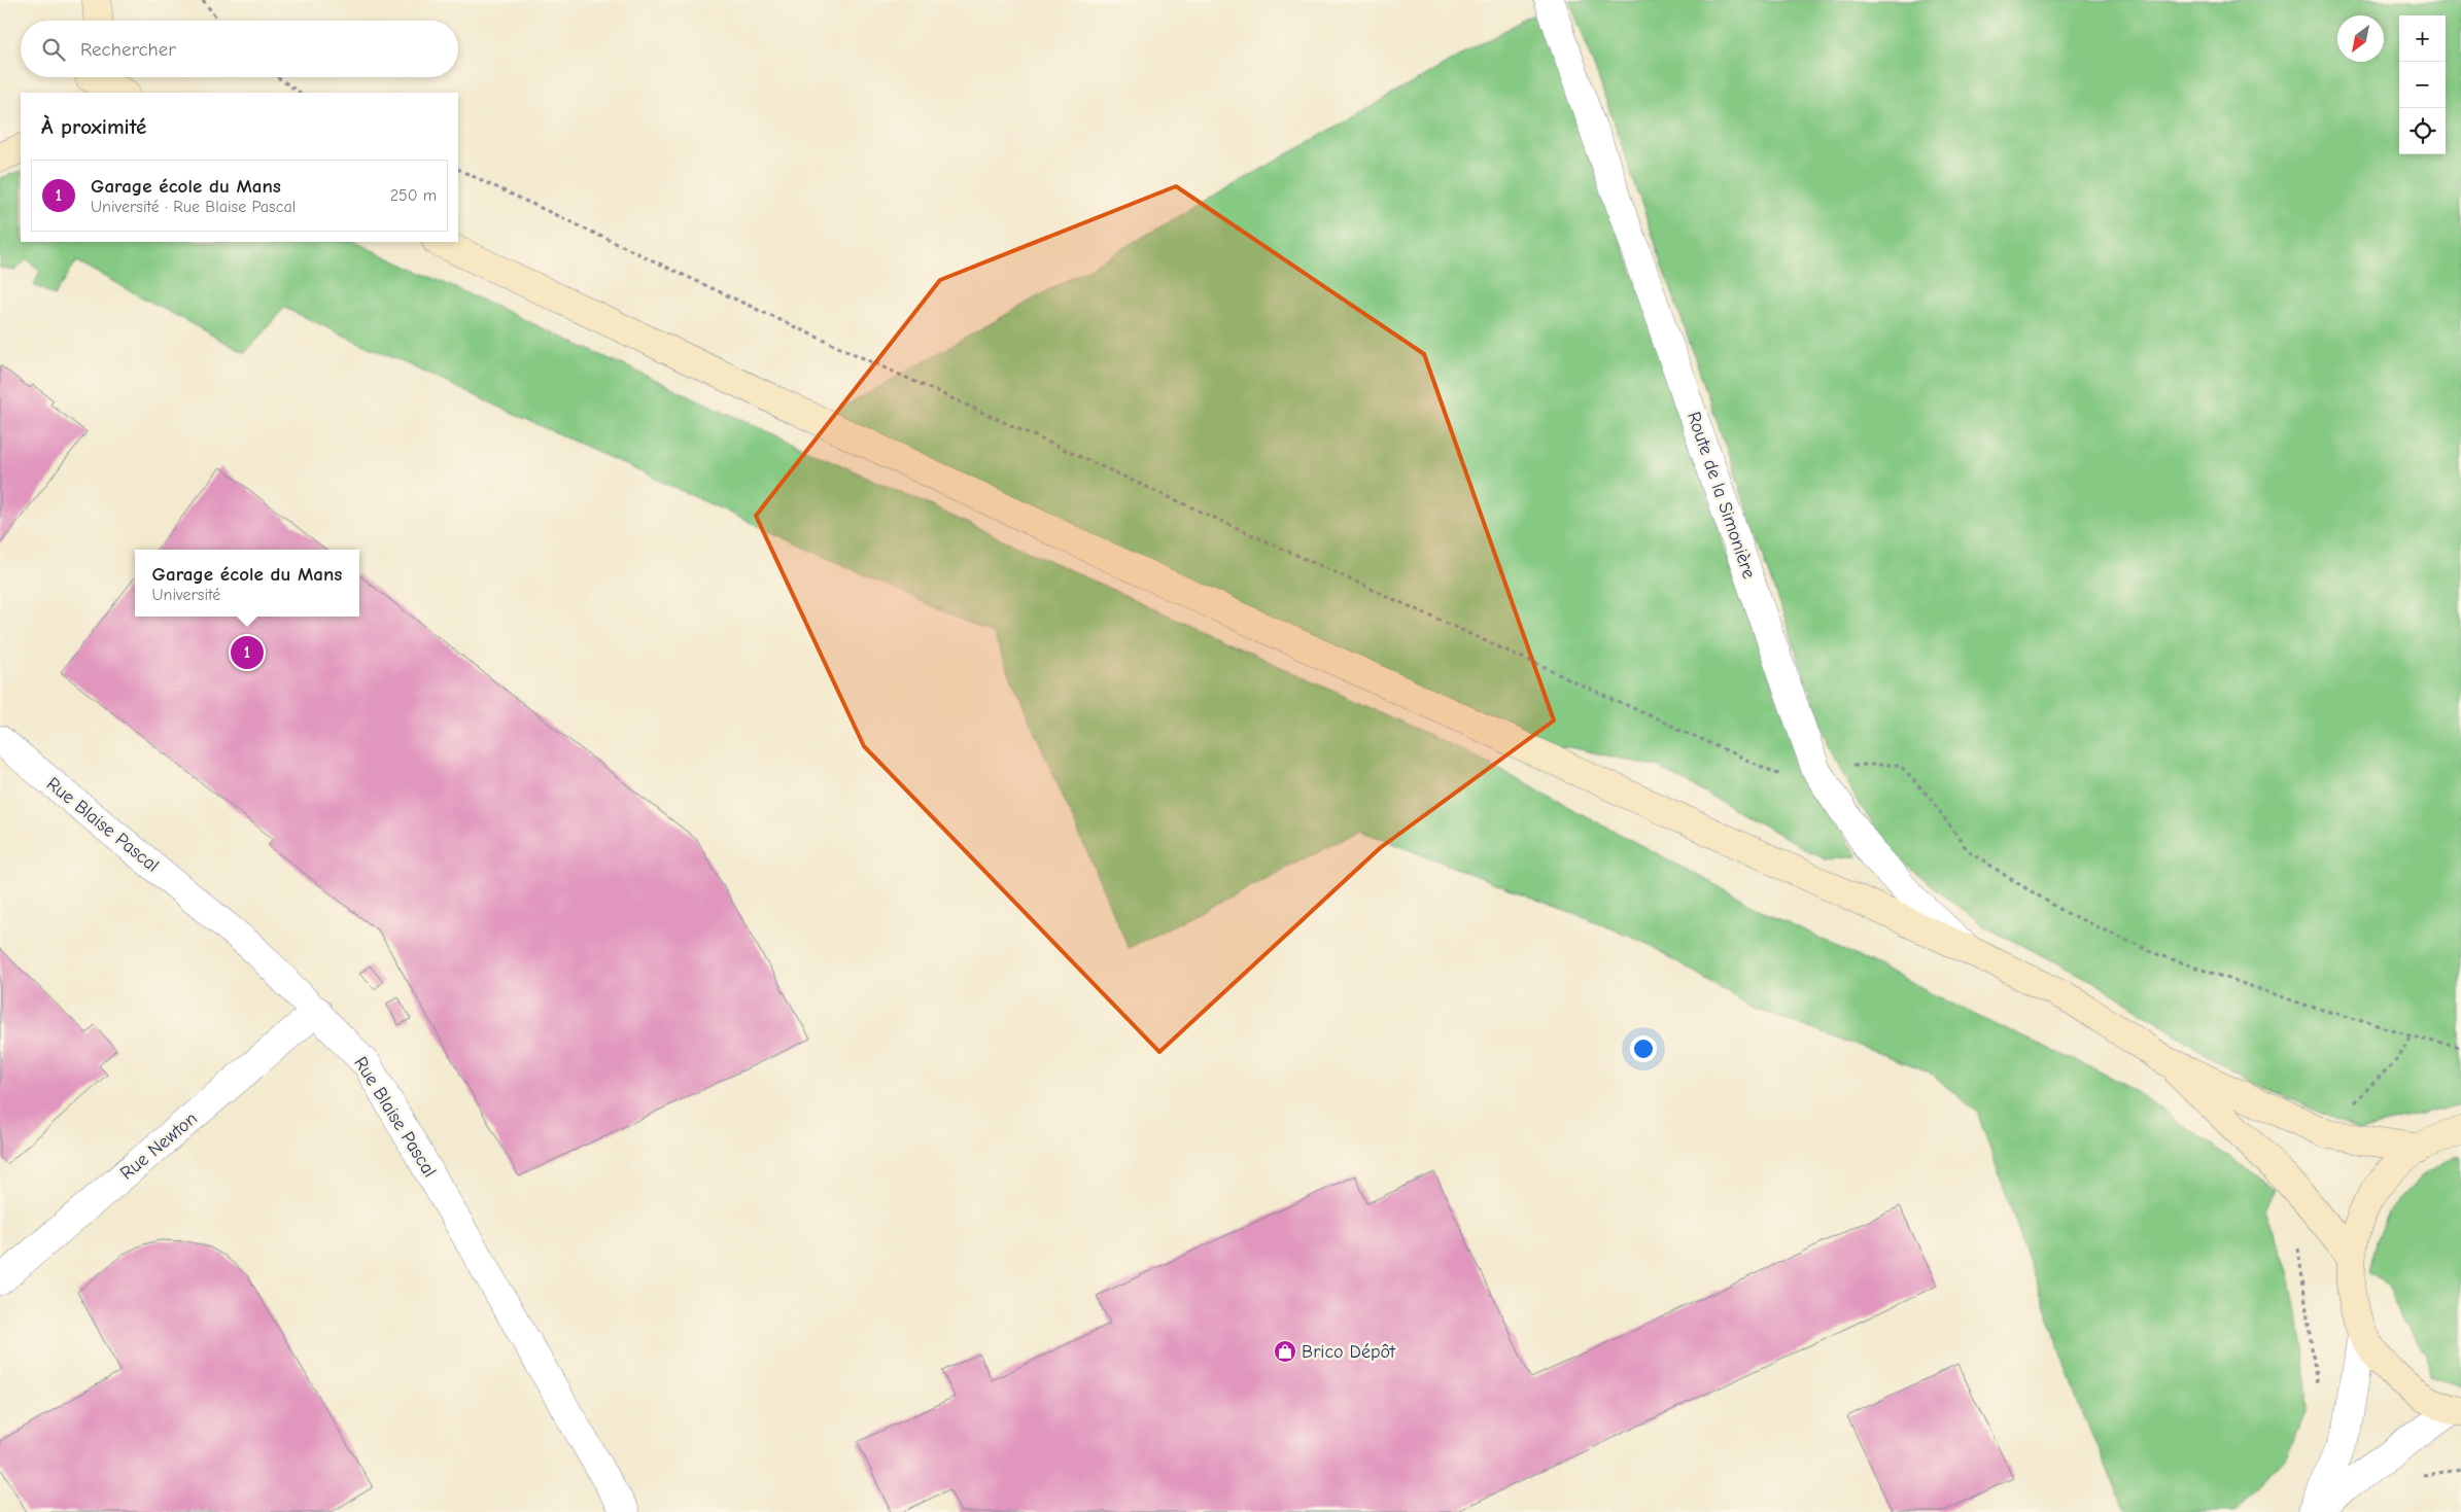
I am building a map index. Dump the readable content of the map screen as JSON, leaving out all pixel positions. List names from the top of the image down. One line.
{"streets":{"street":["Route de la Simonière","Rue Blaise Pascal","Rue Newton"]},"crossings":[["Rue Blaise Pascal","Rue Newton"]],"places":{"shop":["Brico Dépôt"]},"north":"bottom left","page":{"map_buttons":["+","−"],"search":"Rechercher","heading":"À proximité","list":[{"mark":"1","name":"Garage école du Mans","note":"Université · Rue Blaise Pascal","value":"250 m"}],"popup":["Garage école du Mans","Université"],"pins":"1"}}
